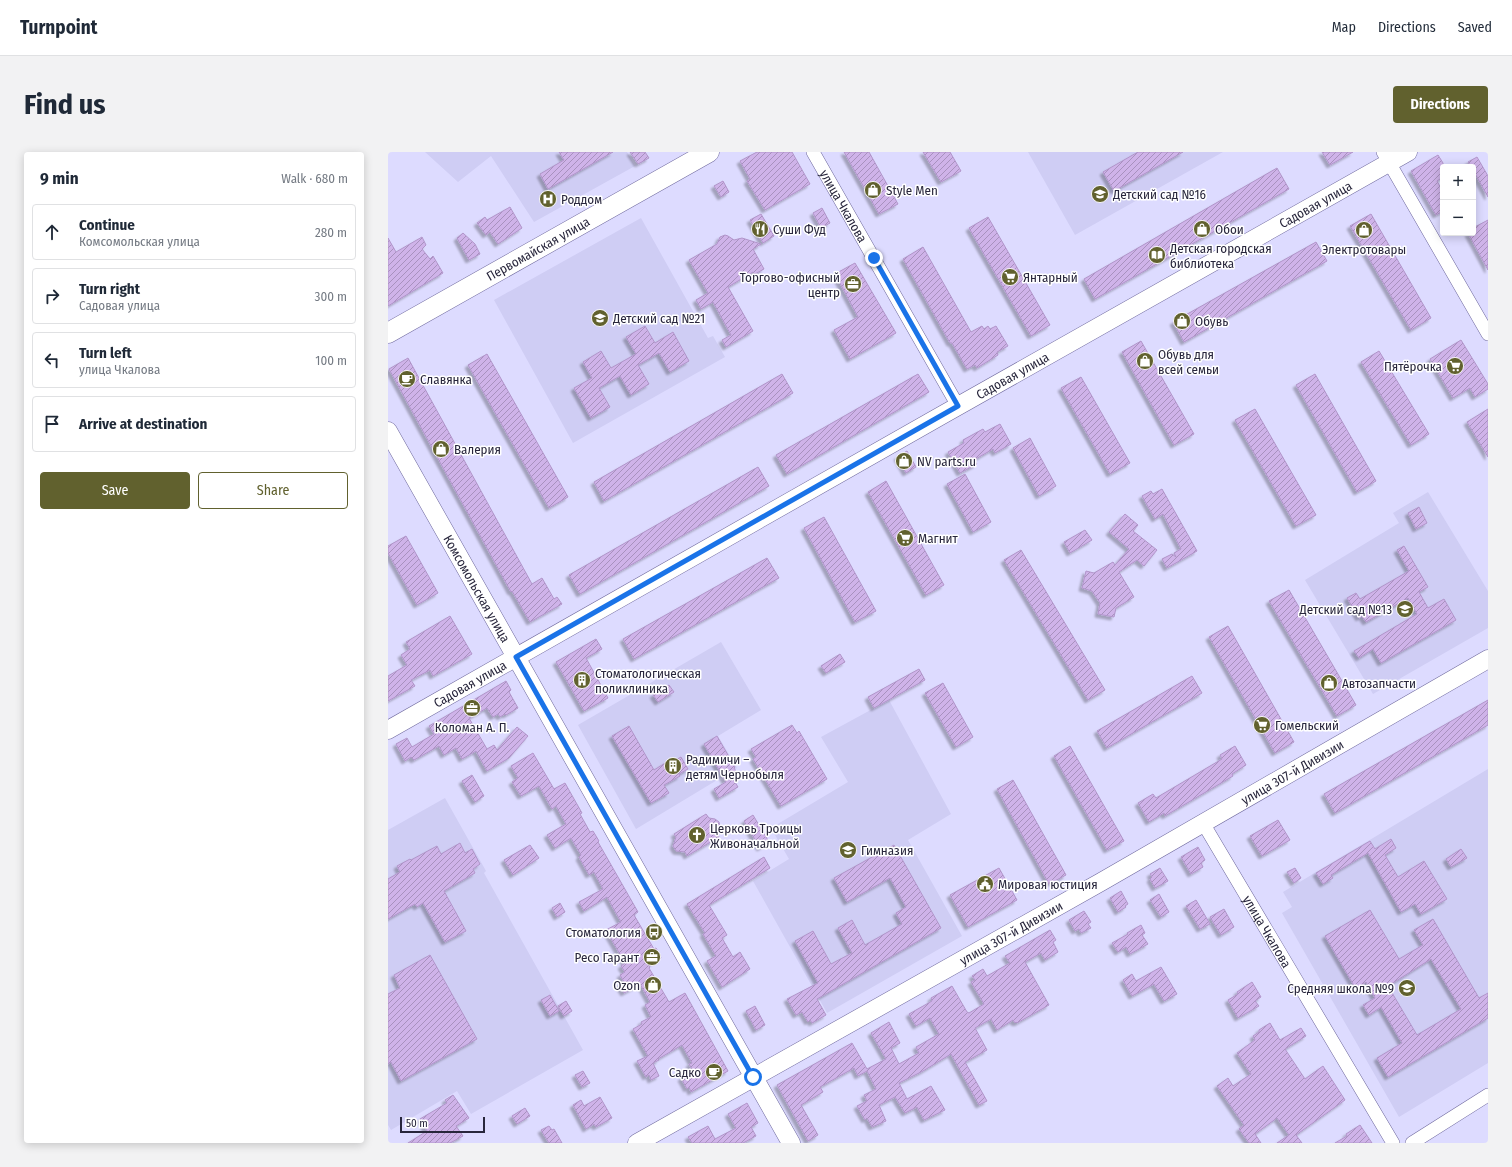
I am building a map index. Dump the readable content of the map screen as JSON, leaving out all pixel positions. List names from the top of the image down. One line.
{"streets":{"main road":["Первомайская улица"],"street":["Садовая улица","улица Чкалова","Комсомольская улица","улица 307-й Дивизии"]},"crossings":[["Садовая улица","улица Чкалова"],["Садовая улица","Комсомольская улица"],["улица Чкалова","улица 307-й Дивизии"],["Комсомольская улица","улица 307-й Дивизии"]],"places":{"shop":["Style Men","Обои","Электротовары","Обувь","Обувь для всей семьи","Валерия","NV parts.ru","Автозапчасти","Ozon"],"school or university":["Детский сад №16","Детский сад №21","Детский сад №13","Гимназия","Средняя школа №9"],"hospital":["Роддом"],"restaurant":["Суши Фуд"],"library":["Детская городская библиотека"],"supermarket":["Янтарный","Пятёрочка","Магнит","Гомельский"],"office":["Торгово-офисный центр","Коломан А. П.","Ресо Гарант"],"cafe":["Славянка","Садко"],"building":["Стоматологическая поликлиника","Радимичи – детям Чернобыля"],"church":["Церковь Троицы Живоначальной"],"public building":["Мировая юстиция"],"bus stop":["Стоматология"]},"scale_bar":"50 m","page":{"header":"Turnpoint","nav":["Map","Directions","Saved"],"buttons":["Directions",["Save","Share"]],"title":"Find us","heading":["9 min","Walk · 680 m"],"map_buttons":["+","−"],"list":[["Continue","Комсомольская улица","280 m"],["Turn right","Садовая улица","300 m"],["Turn left","улица Чкалова","100 m"],"Arrive at destination"],"scale":"50 m"}}
